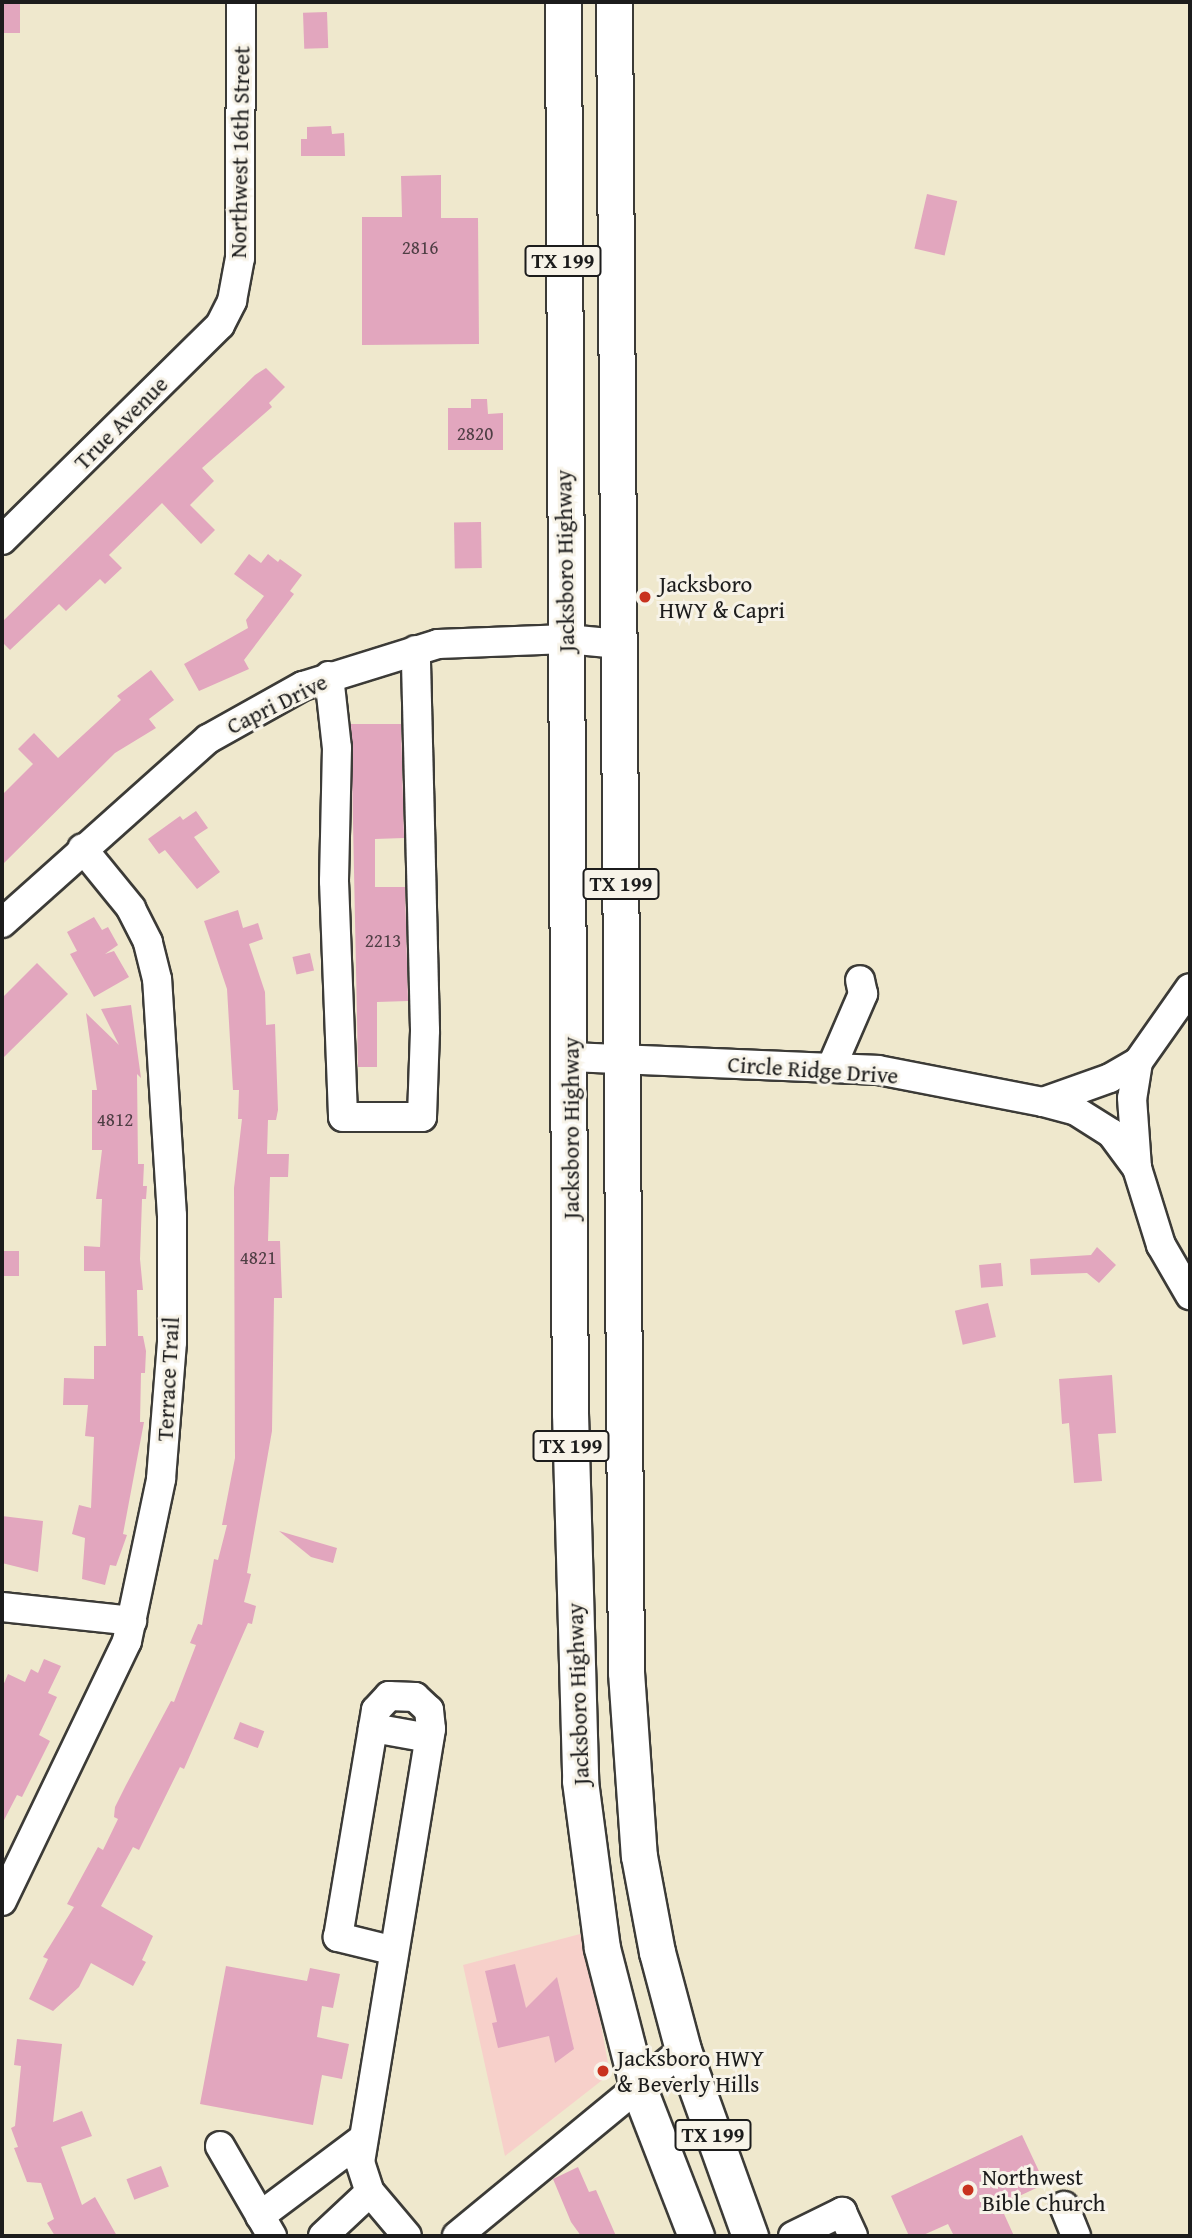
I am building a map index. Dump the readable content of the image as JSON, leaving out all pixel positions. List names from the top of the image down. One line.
{"streets":{"main road":["TX 199","Jacksboro Highway"],"street":["Northwest 16th Street","True Avenue","Capri Drive","Circle Ridge Drive","Terrace Trail"]},"crossings":[["Northwest 16th Street","True Avenue"],["TX 199","Capri Drive"],["TX 199","Circle Ridge Drive"],["Jacksboro Highway","Capri Drive"],["Jacksboro Highway","Circle Ridge Drive"],["Capri Drive","Terrace Trail"]],"places":["Jacksboro HWY & Capri","Jacksboro HWY & Beverly Hills","Northwest Bible Church"],"house_numbers":["2816","2820","2213","4812","4821"]}
